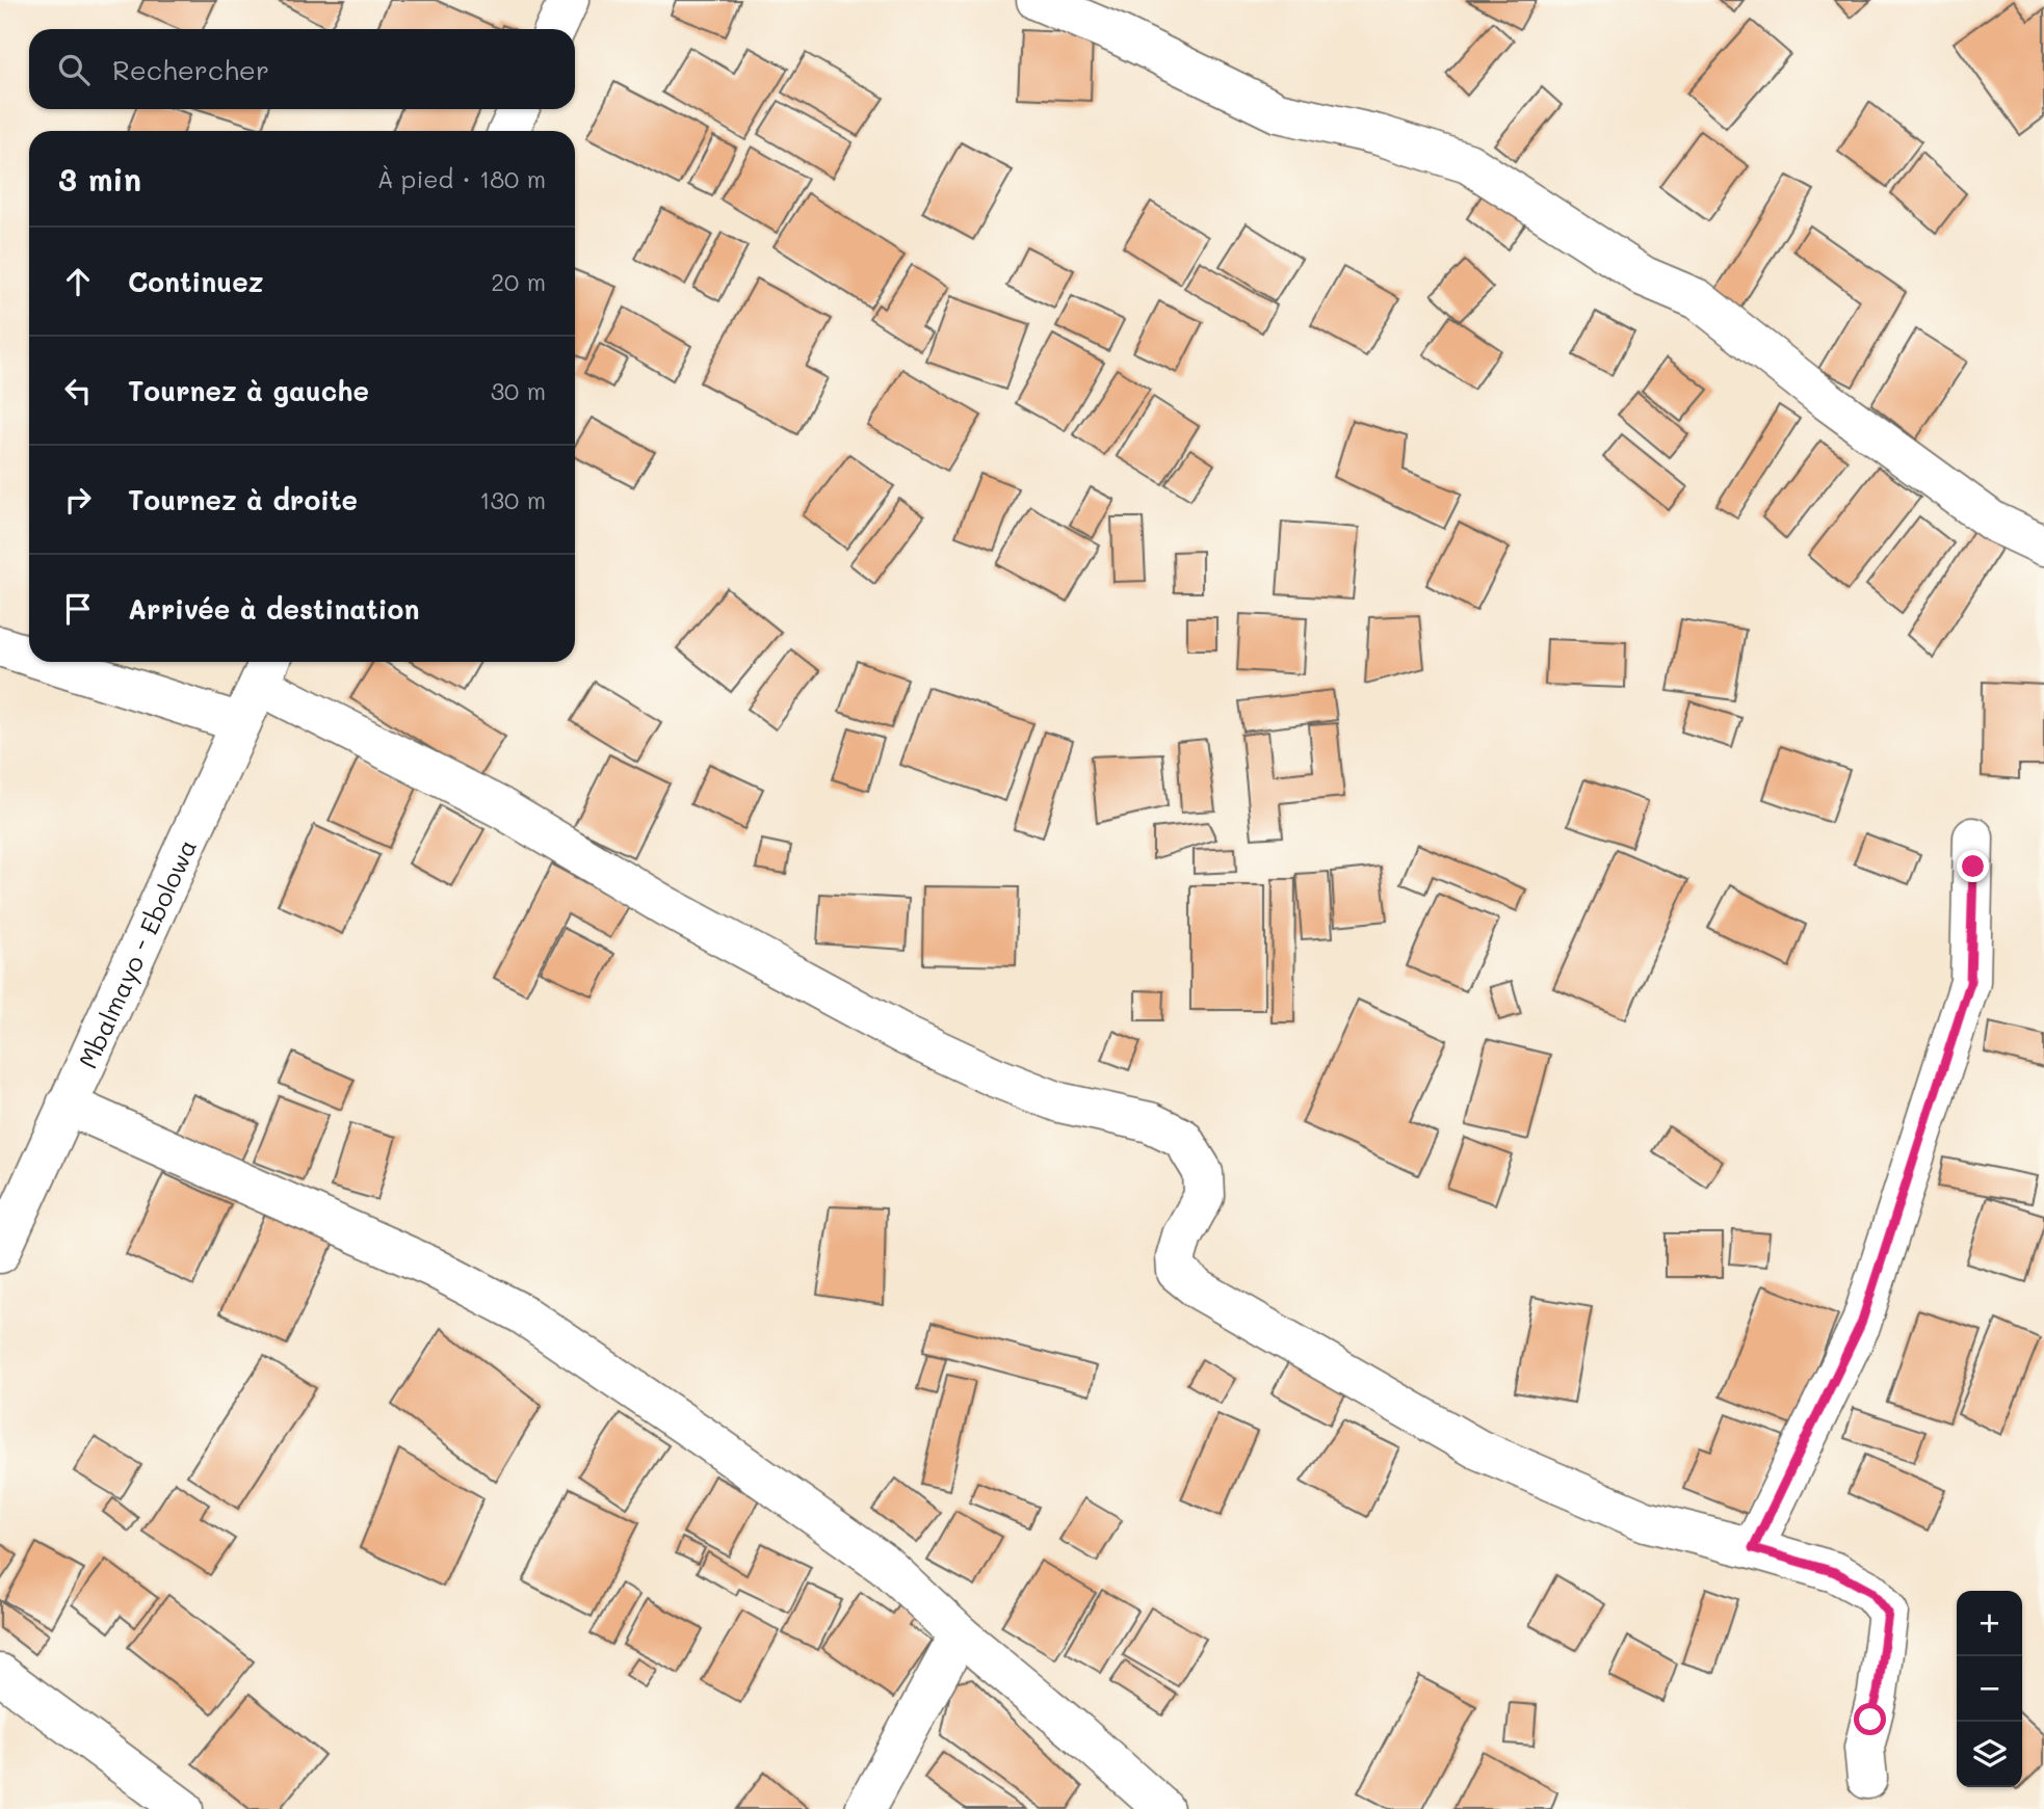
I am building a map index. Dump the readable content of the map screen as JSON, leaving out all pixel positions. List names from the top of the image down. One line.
{"streets":{"main road":["Mbalmayo - Ebolowa"]},"page":{"search":"Rechercher","heading":["3 min","À pied · 180 m"],"list":[["Continuez","20 m"],["Tournez à gauche","30 m"],["Tournez à droite","130 m"],"Arrivée à destination"],"map_buttons":["+","−"]}}
